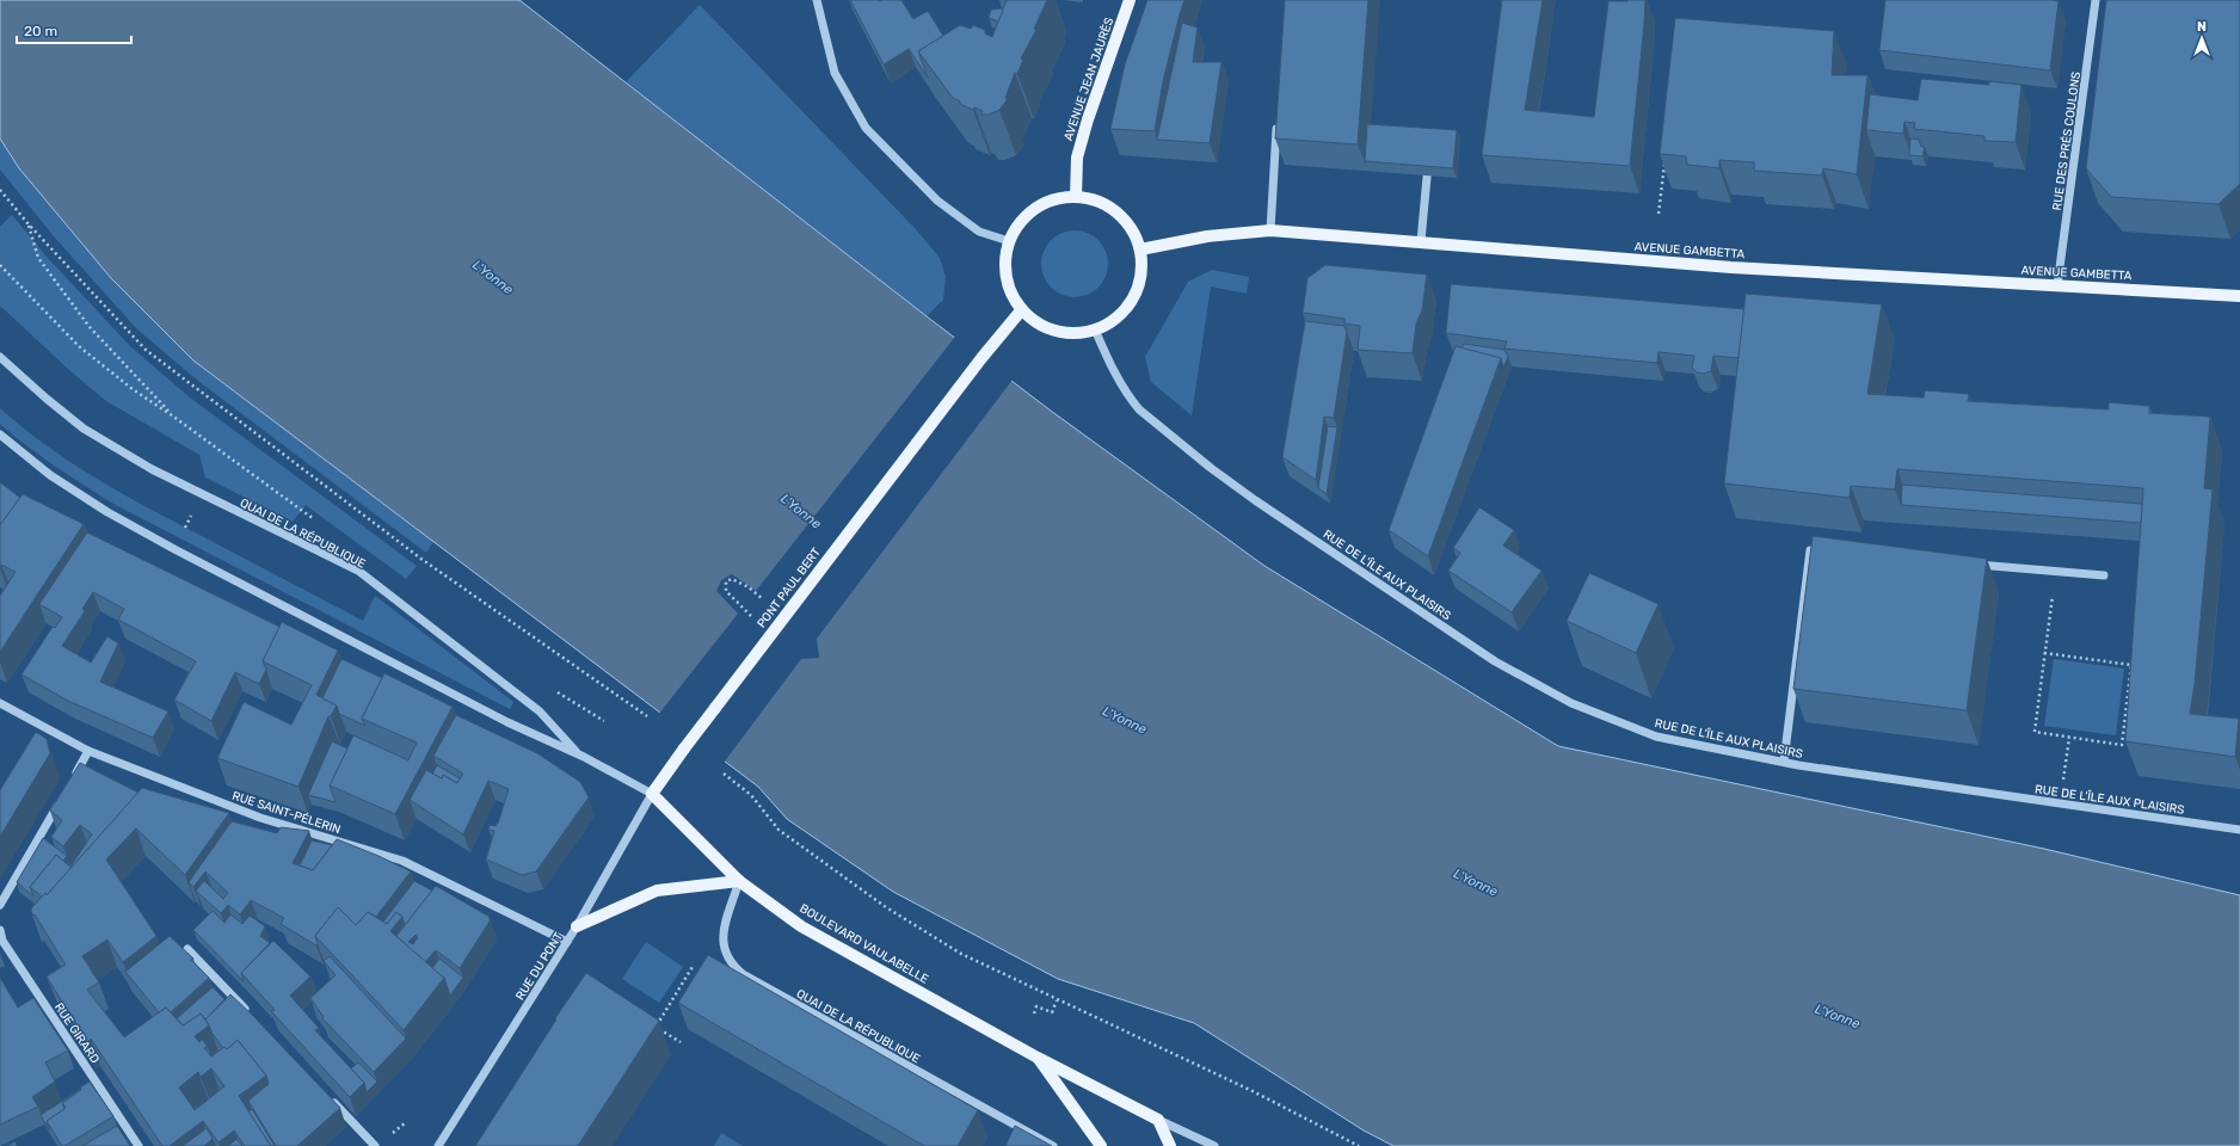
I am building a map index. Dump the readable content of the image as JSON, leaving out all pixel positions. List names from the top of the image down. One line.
{"streets":{"main road":["AVENUE JEAN JAURÈS","AVENUE GAMBETTA","PONT PAUL BERT","BOULEVARD VAULABELLE"],"street":["RUE DES PRÉS COULONS","QUAI DE LA RÉPUBLIQUE","RUE DE L'ÎLE AUX PLAISIRS","RUE SAINT-PÉLERIN","RUE DU PONT","RUE GIRARD"]},"crossings":[["AVENUE JEAN JAURÈS","AVENUE GAMBETTA"],["AVENUE JEAN JAURÈS","RUE DE L'ÎLE AUX PLAISIRS"],["AVENUE JEAN JAURÈS","PONT PAUL BERT"],["RUE DES PRÉS COULONS","AVENUE GAMBETTA"],["AVENUE GAMBETTA","RUE DE L'ÎLE AUX PLAISIRS"],["AVENUE GAMBETTA","PONT PAUL BERT"],["QUAI DE LA RÉPUBLIQUE","PONT PAUL BERT"],["QUAI DE LA RÉPUBLIQUE","BOULEVARD VAULABELLE"],["QUAI DE LA RÉPUBLIQUE","RUE DU PONT"],["RUE DE L'ÎLE AUX PLAISIRS","PONT PAUL BERT"],["PONT PAUL BERT","BOULEVARD VAULABELLE"],["PONT PAUL BERT","RUE DU PONT"],["RUE SAINT-PÉLERIN","RUE DU PONT"],["BOULEVARD VAULABELLE","RUE DU PONT"]],"water":["L'Yonne"],"scale_bar":"20 m","north":"top"}
